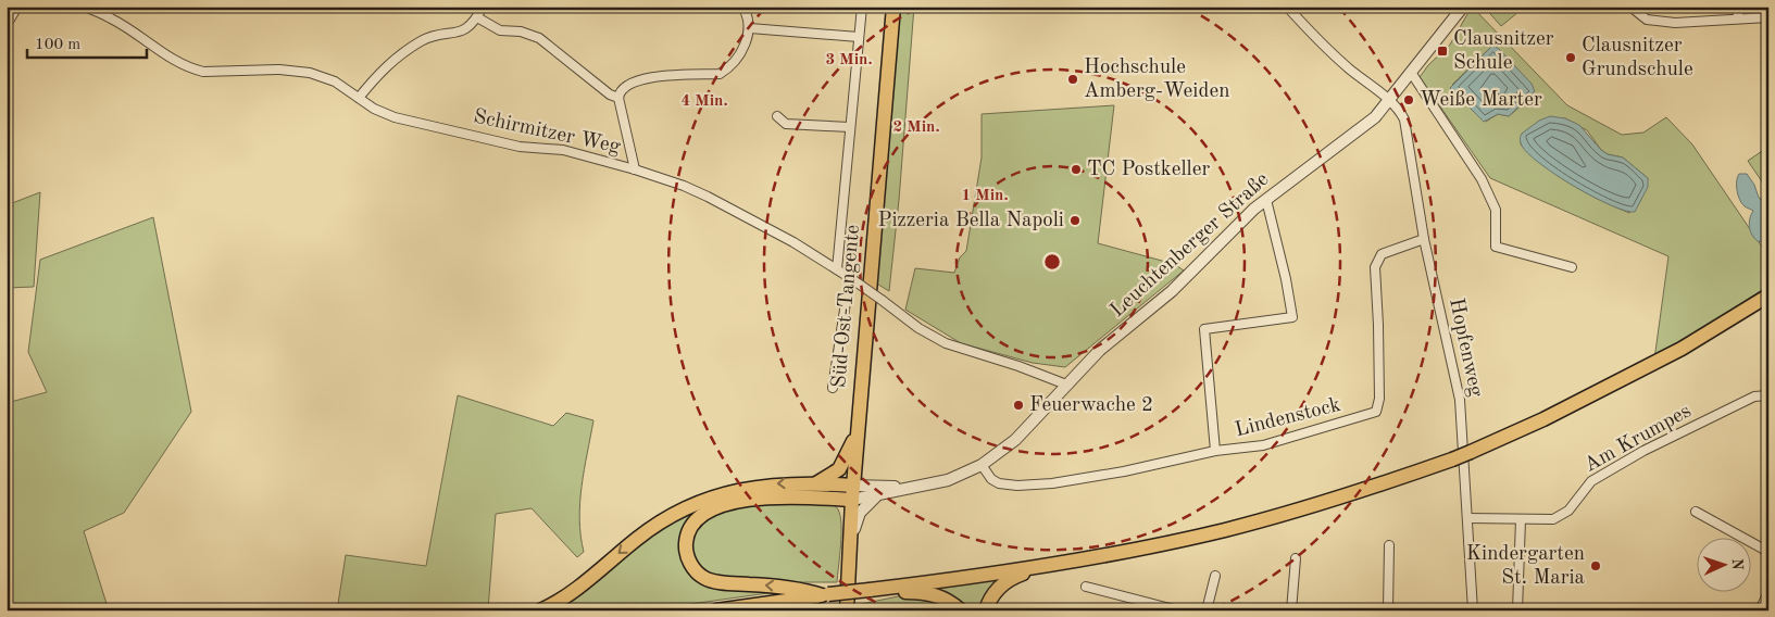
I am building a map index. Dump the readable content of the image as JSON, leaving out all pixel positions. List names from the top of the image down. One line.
{"streets":{"main road":["Süd-Ost-Tangente"],"street":["Schirmitzer Weg","Leuchtenberger Straße","Hopfenweg","Lindenstock","Am Krumpes"]},"crossings":[["Schirmitzer Weg","Leuchtenberger Straße"],["Leuchtenberger Straße","Süd-Ost-Tangente"],["Leuchtenberger Straße","Hopfenweg"],["Leuchtenberger Straße","Lindenstock"],["Hopfenweg","Lindenstock"],["Hopfenweg","Am Krumpes"]],"places":{"transit":["Clausnitzer Schule"],"other":["Clausnitzer Grundschule","Hochschule Amberg-Weiden","Weiße Marter","TC Postkeller","Pizzeria Bella Napoli","Feuerwache 2","Kindergarten St. Maria"]},"scale_bar":"100 m","north":"right","rings":["3 Min.","4 Min.","2 Min.","1 Min."]}
